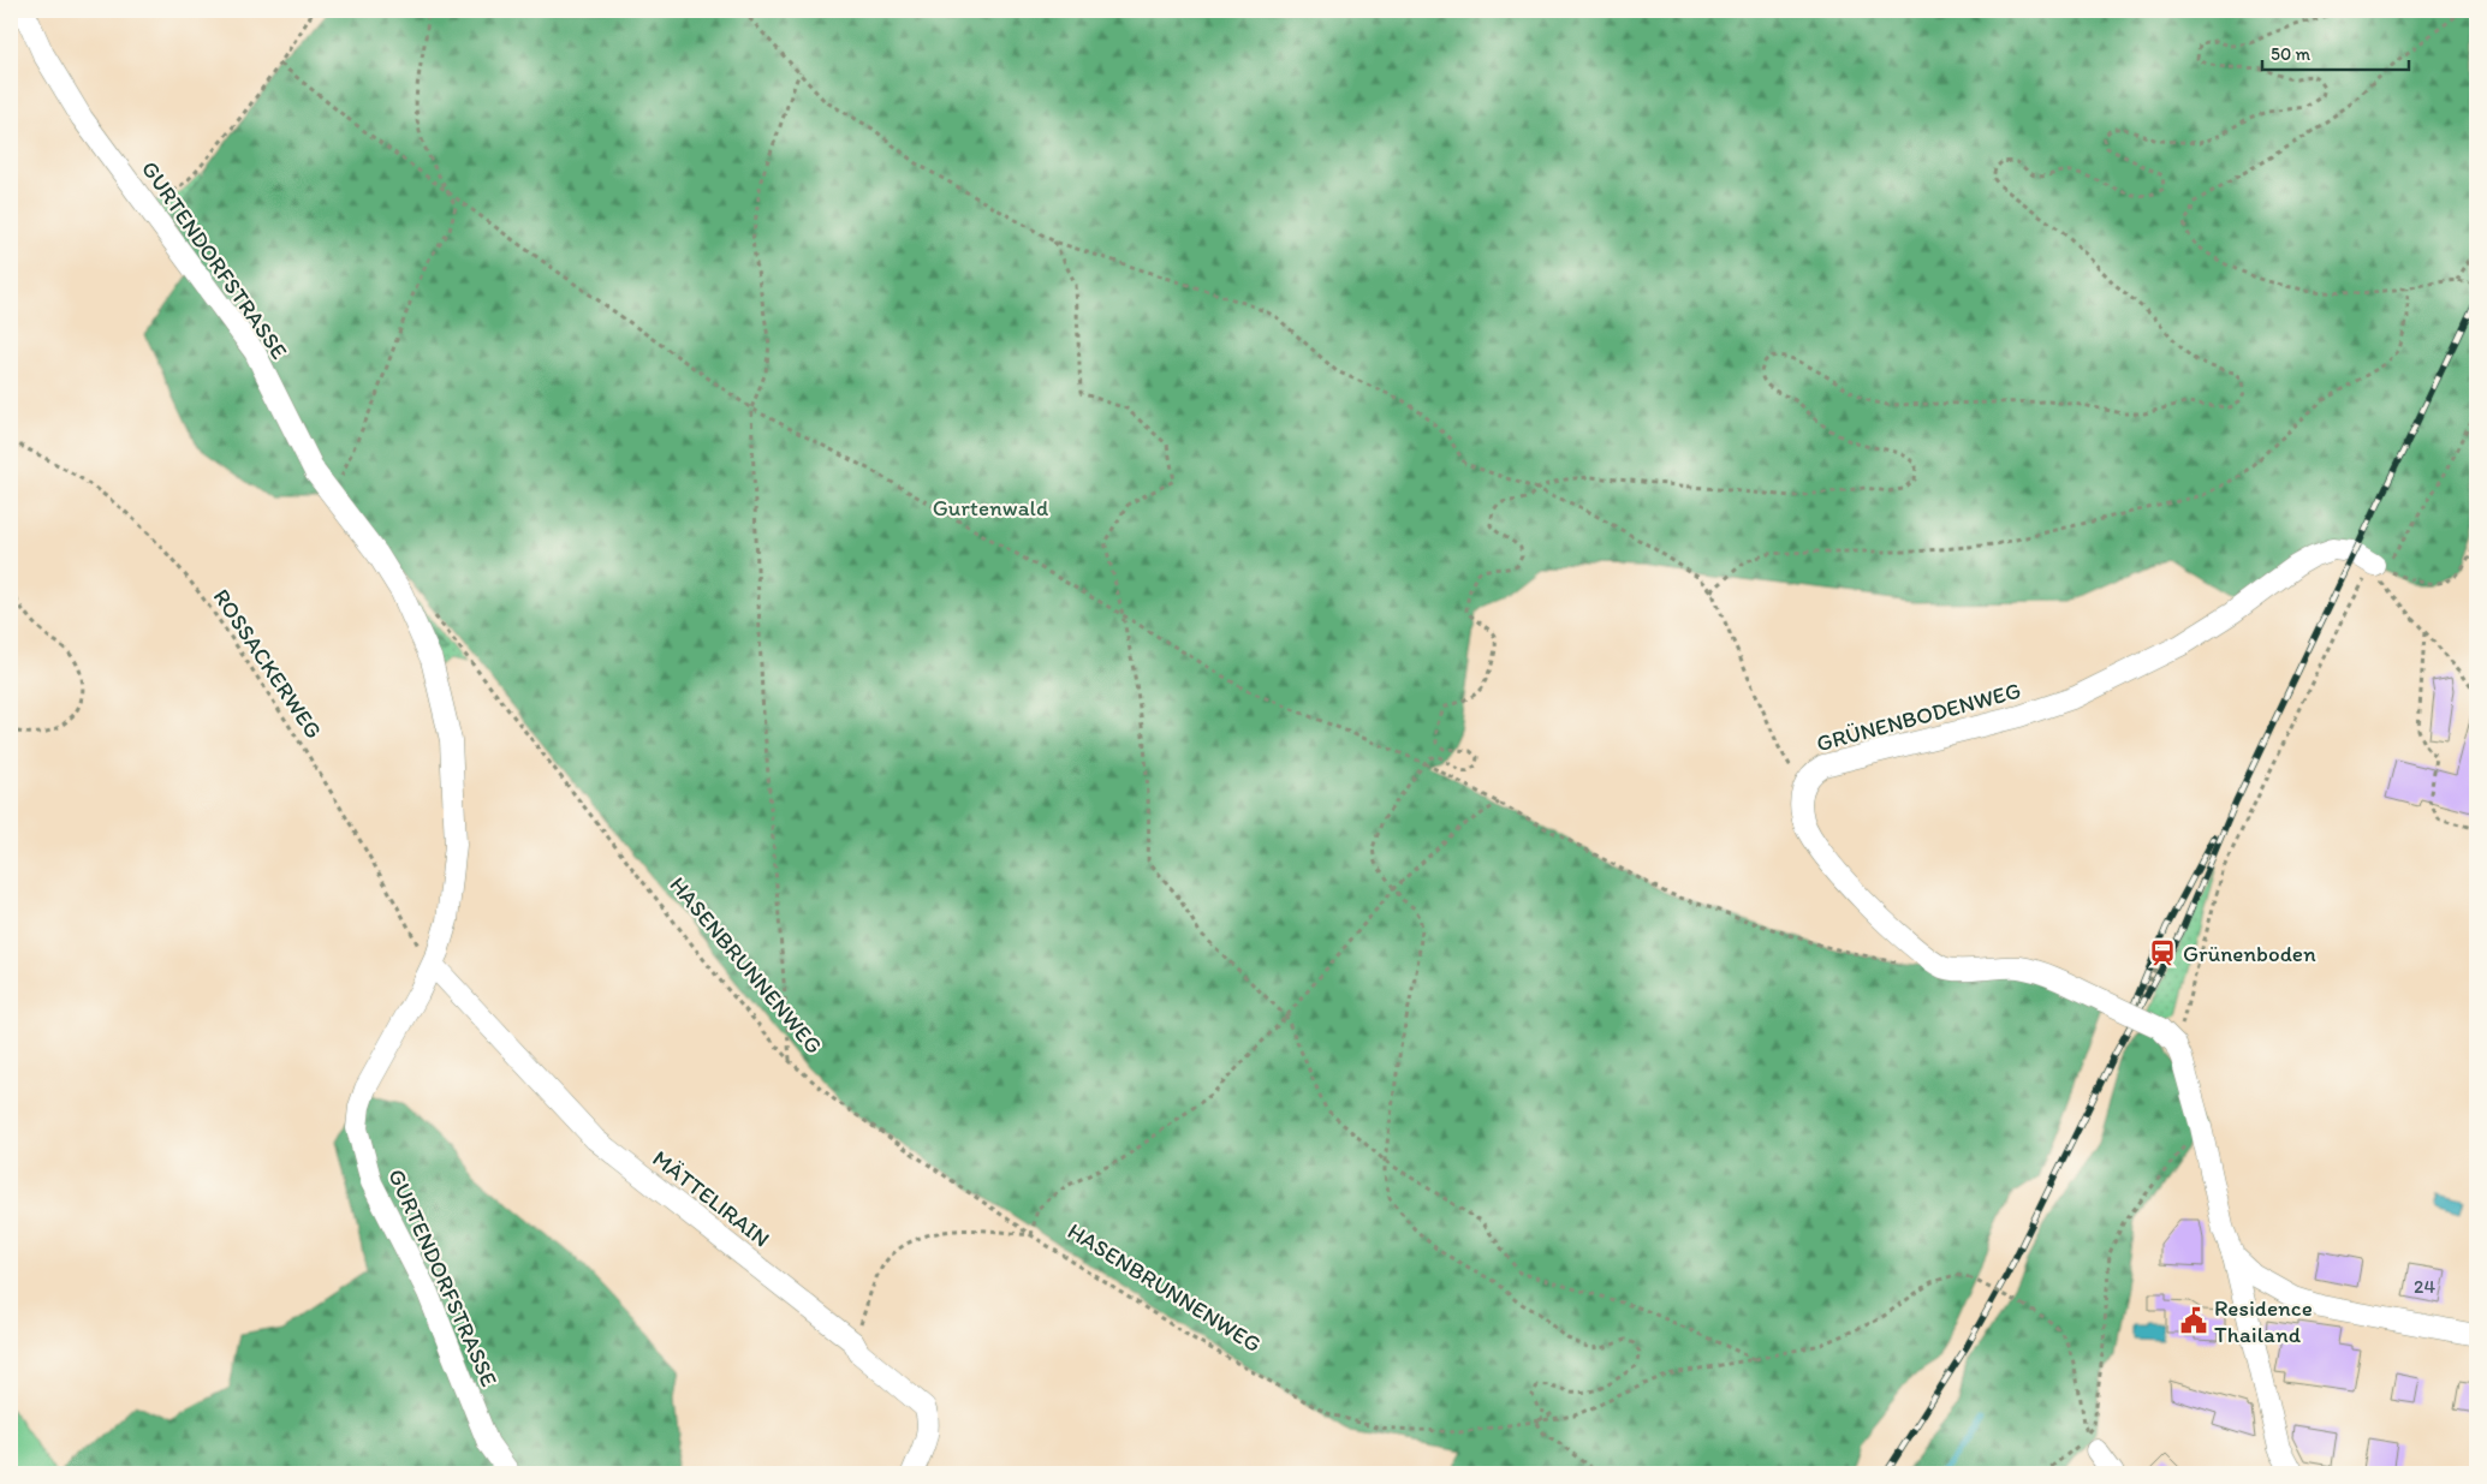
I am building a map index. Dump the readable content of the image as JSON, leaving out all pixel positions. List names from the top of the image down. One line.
{"streets":{"street":["GURTENDORFSTRASSE","GRÜNENBODENWEG","MÄTTELIRAIN"],"path":["ROSSACKERWEG","HASENBRUNNENWEG"]},"crossings":[["GURTENDORFSTRASSE","ROSSACKERWEG"],["GURTENDORFSTRASSE","MÄTTELIRAIN"],["ROSSACKERWEG","MÄTTELIRAIN"]],"parks":["Gurtenwald"],"places":{"station":["Grünenboden"],"public building":["Residence Thailand"]},"house_numbers":["24"],"scale_bar":"50 m"}
